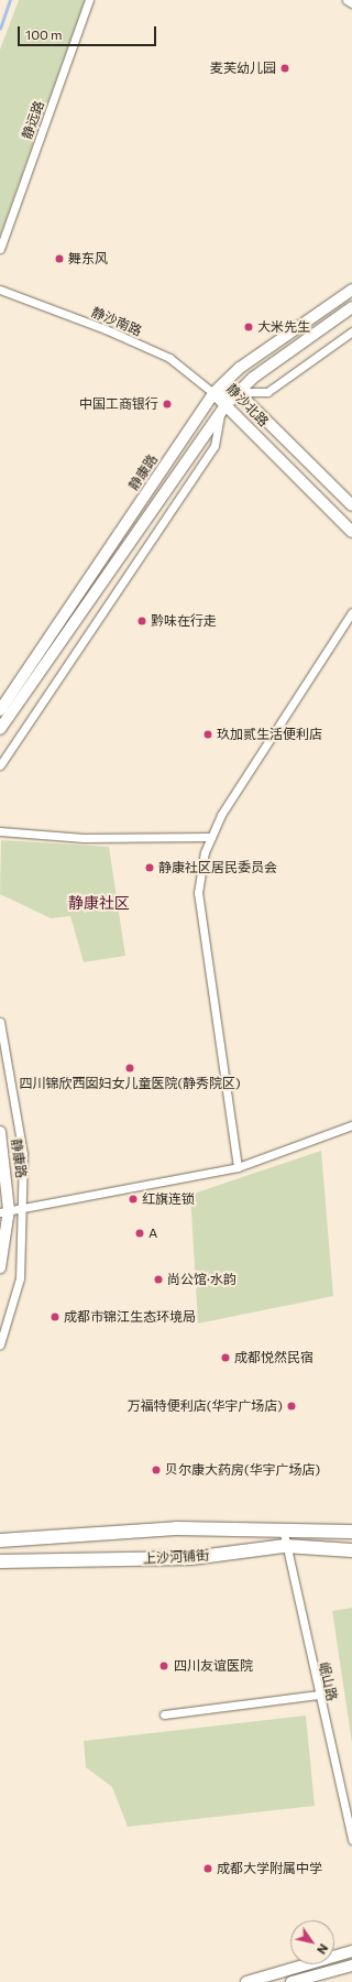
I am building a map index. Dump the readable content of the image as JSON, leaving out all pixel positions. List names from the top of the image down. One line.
{"streets":{"main road":["静沙北路","静康路","上沙河铺街"],"street":["静远路","静沙南路","岷山路"]},"crossings":[["静沙南路","静沙北路"],["静沙南路","静康路"],["静沙北路","静康路"],["上沙河铺街","岷山路"]],"districts":["静康社区"],"places":["麦芙幼儿园","舞东风","大米先生","中国工商银行","黔味在行走","玖加贰生活便利店","静康社区居民委员会","四川锦欣西囡妇女儿童医院(静秀院区)","红旗连锁","A","尚公馆·水韵","成都市锦江生态环境局","成都悦然民宿","万福特便利店(华宇广场店)","贝尔康大药房(华宇广场店)","四川友谊医院","成都大学附属中学"],"scale_bar":"100 m","north":"bottom right"}
